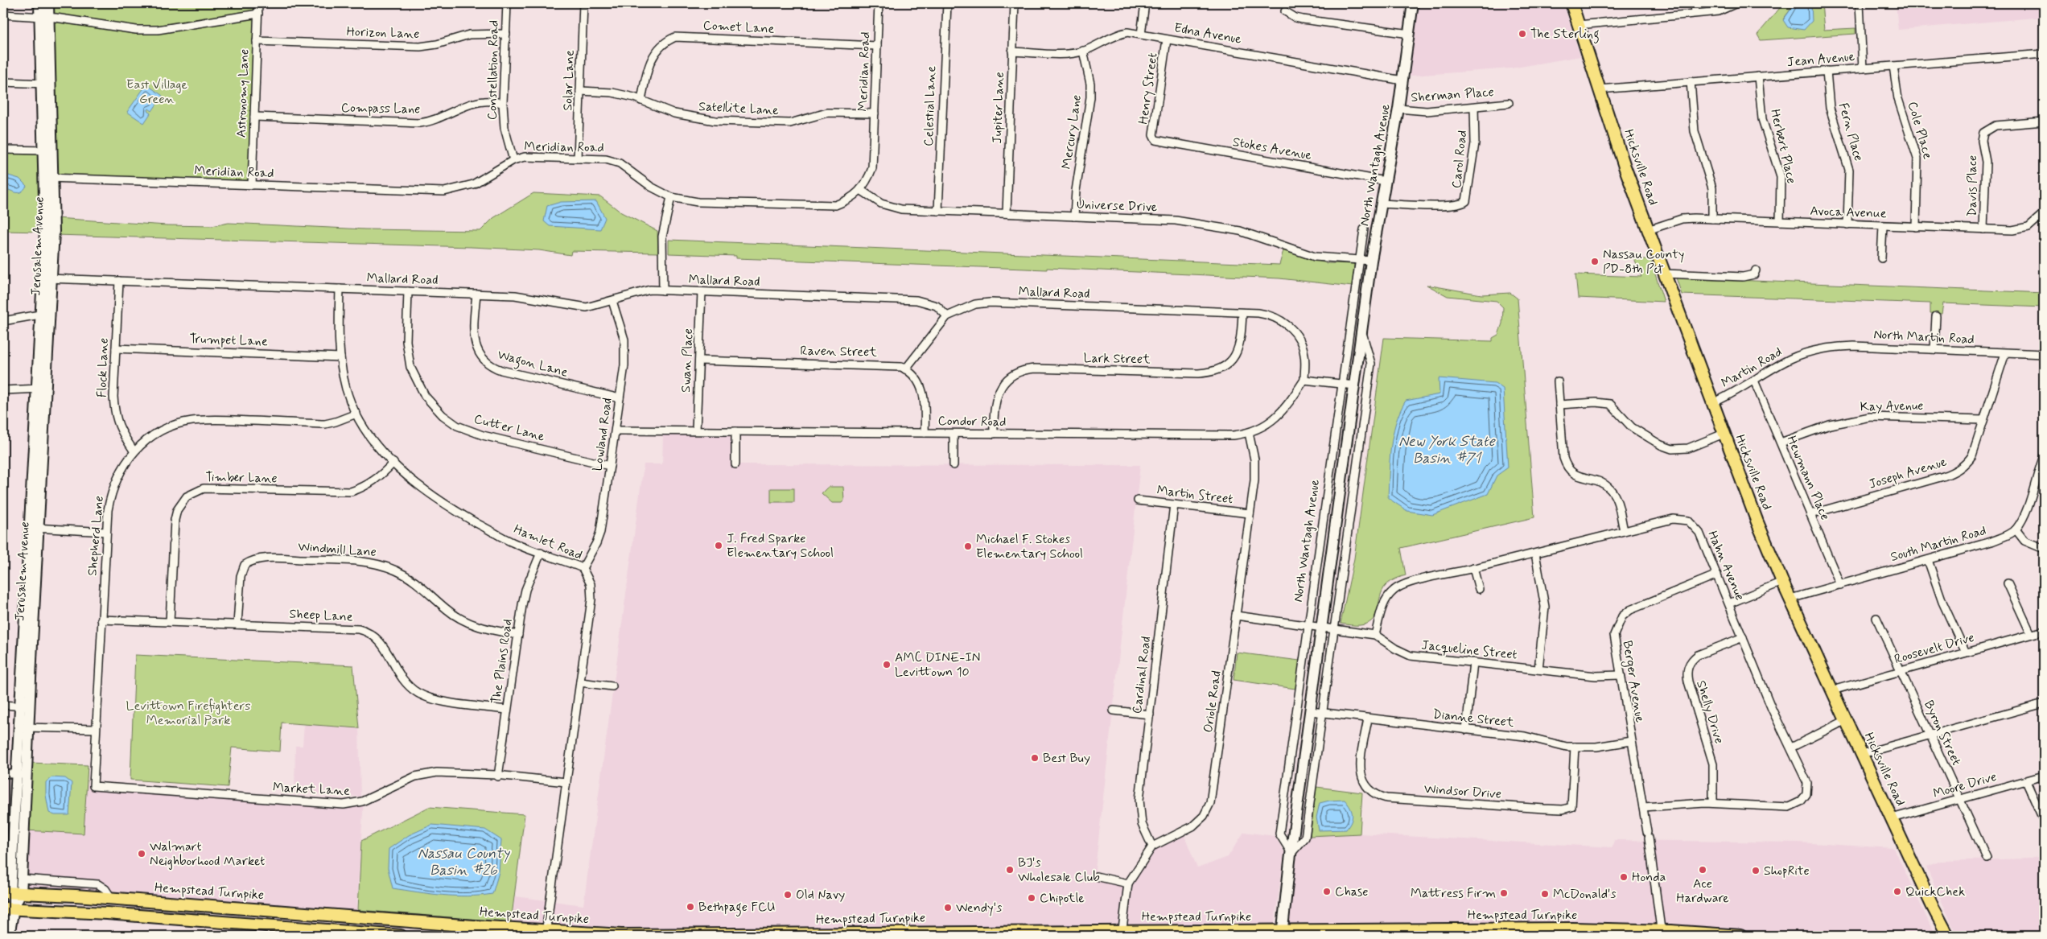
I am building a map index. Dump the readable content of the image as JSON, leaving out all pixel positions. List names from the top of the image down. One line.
{"streets":{"main road":["North Wantagh Avenue","Hicksville Road","Jerusalem Avenue","Hempstead Turnpike"],"street":["Comet Lane","Horizon Lane","Edna Avenue","Jean Avenue","Constellation Road","Meridian Road","Solar Lane","Henry Street","Astronomy Lane","Sherman Place","Celestial Lane","Jupiter Lane","Compass Lane","Satellite Lane","Cole Place","Mercury Lane","Fern Place","Herbert Place","Stokes Avenue","Carol Road","Davis Place","Universe Drive","Avoca Avenue","Mallard Road","North Martin Road","Trumpet Lane","Raven Street","Lark Street","Swan Place","Wagon Lane","Flock Lane","Martin Road","Kay Avenue","Condor Road","Cutter Lane","Lowland Road","Joseph Avenue","Timber Lane","Hewmann Place","Martin Street","Shepherd Lane","Hamlet Road","South Martin Road","Windmill Lane","Hahn Avenue","Sheep Lane","Roosevelt Drive","Jacqueline Street","The Plains Road","Cardinal Road","Berger Avenue","Oriole Road","Shelly Drive","Dianne Street","Byron Street","Moore Drive","Market Lane","Windsor Drive"]},"crossings":[["Comet Lane","Meridian Road"],["Comet Lane","Satellite Lane"],["Horizon Lane","Constellation Road"],["Horizon Lane","Astronomy Lane"],["Edna Avenue","Henry Street"],["Edna Avenue","Jupiter Lane"],["Edna Avenue","Mercury Lane"],["Edna Avenue","North Wantagh Avenue"],["Jean Avenue","Cole Place"],["Jean Avenue","Fern Place"],["Jean Avenue","Herbert Place"],["Jean Avenue","Hicksville Road"],["Constellation Road","Meridian Road"],["Constellation Road","Compass Lane"],["Meridian Road","Solar Lane"],["Meridian Road","Astronomy Lane"],["Meridian Road","Satellite Lane"],["Meridian Road","Universe Drive"],["Meridian Road","Jerusalem Avenue"],["Solar Lane","Satellite Lane"],["Henry Street","Stokes Avenue"],["Astronomy Lane","Compass Lane"],["Sherman Place","Carol Road"],["Sherman Place","North Wantagh Avenue"],["Celestial Lane","Universe Drive"],["Jupiter Lane","Universe Drive"],["Cole Place","Avoca Avenue"],["Mercury Lane","Universe Drive"],["Fern Place","Avoca Avenue"],["Herbert Place","Avoca Avenue"],["Stokes Avenue","North Wantagh Avenue"],["Carol Road","North Wantagh Avenue"],["North Wantagh Avenue","Universe Drive"],["North Wantagh Avenue","Jacqueline Street"],["North Wantagh Avenue","Dianne Street"],["North Wantagh Avenue","Hempstead Turnpike"],["Hicksville Road","Avoca Avenue"],["Hicksville Road","Martin Road"],["Hicksville Road","South Martin Road"],["Hicksville Road","Roosevelt Drive"],["Hicksville Road","Moore Drive"],["Davis Place","Avoca Avenue"],["Jerusalem Avenue","Mallard Road"],["Jerusalem Avenue","Hempstead Turnpike"],["Mallard Road","Lark Street"],["Mallard Road","Swan Place"],["Mallard Road","Wagon Lane"],["Mallard Road","Flock Lane"],["Mallard Road","Condor Road"],["Mallard Road","Cutter Lane"],["Mallard Road","Lowland Road"],["Mallard Road","Hamlet Road"],["North Martin Road","Martin Road"],["North Martin Road","Joseph Avenue"],["Trumpet Lane","Flock Lane"],["Trumpet Lane","Hamlet Road"],["Raven Street","Swan Place"],["Lark Street","Condor Road"],["Swan Place","Condor Road"],["Wagon Lane","Lowland Road"],["Flock Lane","Shepherd Lane"],["Martin Road","Hewmann Place"],["Kay Avenue","Joseph Avenue"],["Kay Avenue","Hewmann Place"],["Condor Road","Lowland Road"],["Condor Road","Oriole Road"],["Cutter Lane","Lowland Road"],["Lowland Road","Hamlet Road"],["Joseph Avenue","Hewmann Place"],["Timber Lane","Hamlet Road"],["Timber Lane","Sheep Lane"],["Hewmann Place","South Martin Road"],["Martin Street","Cardinal Road"],["Martin Street","Oriole Road"],["Shepherd Lane","Hamlet Road"],["Shepherd Lane","Sheep Lane"],["Shepherd Lane","Market Lane"],["Hamlet Road","The Plains Road"],["Hamlet Road","Market Lane"],["Hamlet Road","Hempstead Turnpike"],["Windmill Lane","Sheep Lane"],["Windmill Lane","The Plains Road"],["Hahn Avenue","Jacqueline Street"],["Hahn Avenue","Berger Avenue"],["Hahn Avenue","Shelly Drive"],["Sheep Lane","The Plains Road"],["Roosevelt Drive","Byron Street"],["Jacqueline Street","Berger Avenue"],["Jacqueline Street","Oriole Road"],["The Plains Road","Market Lane"],["Cardinal Road","Oriole Road"],["Berger Avenue","Dianne Street"],["Berger Avenue","Hempstead Turnpike"],["Dianne Street","Windsor Drive"],["Byron Street","Moore Drive"]],"water":["New York State Basin #71","Nassau County Basin #26"],"parks":["East Village Green","Levittown Firefighters Memorial Park"],"places":["The Sterling","Nassau County PD-8th Pct","J. Fred Sparke Elementary School","Michael F. Stokes Elementary School","AMC DINE-IN Levittown 10","Best Buy","Walmart Neighborhood Market","BJ's Wholesale Club","Ace Hardware","ShopRite","Honda","Chase","QuickChek","Mattress Firm","McDonald's","Old Navy","Chipotle","Bethpage FCU","Wendy's"]}
